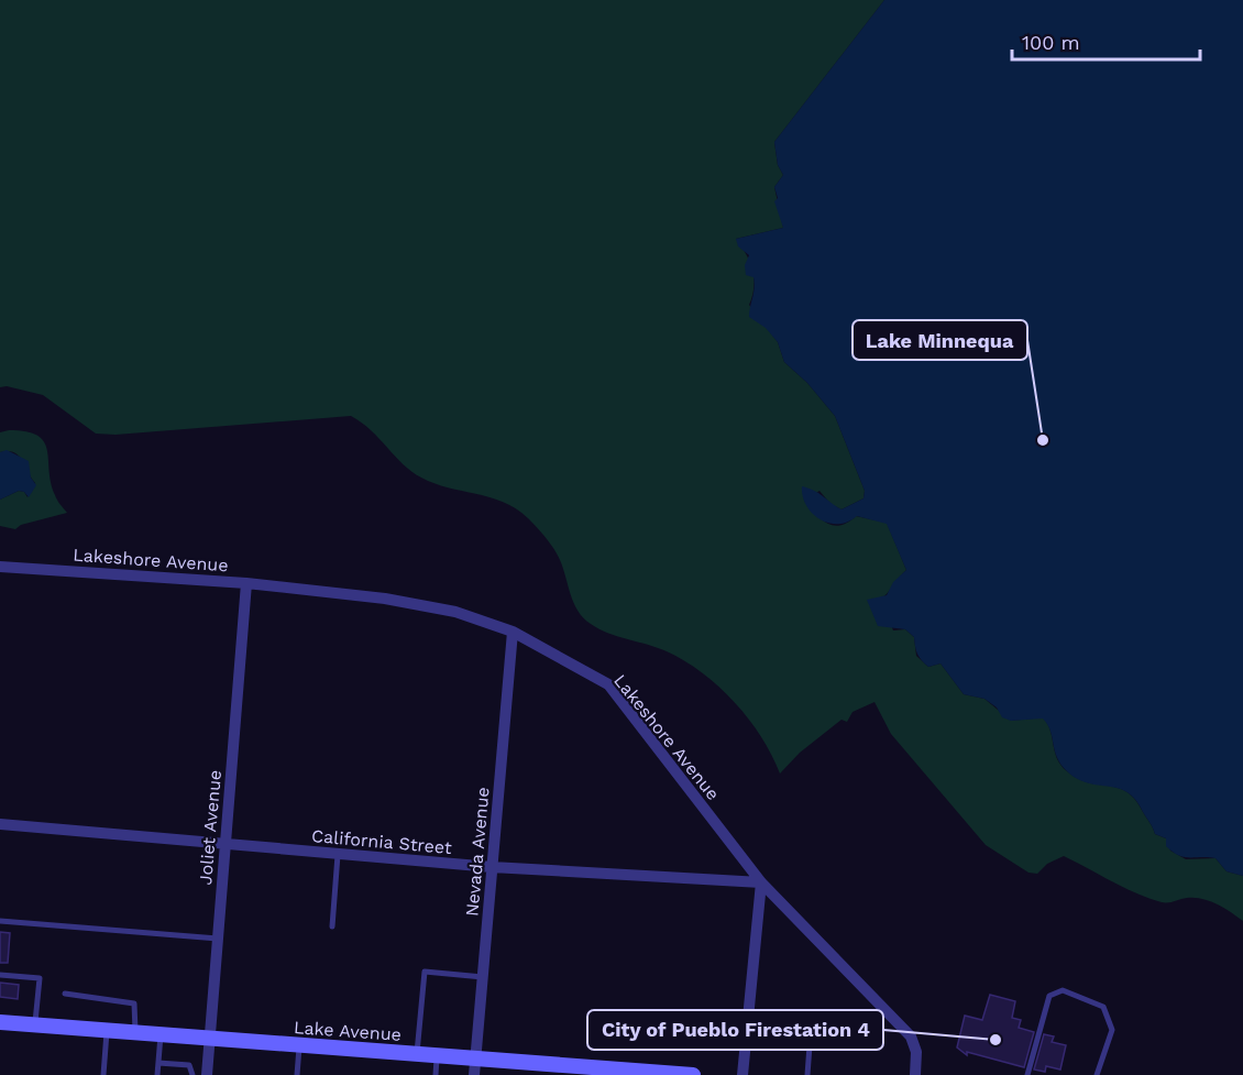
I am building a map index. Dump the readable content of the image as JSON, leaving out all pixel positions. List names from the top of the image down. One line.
{"streets":{"main road":["Lake Avenue"],"street":["Lakeshore Avenue","Joliet Avenue","California Street","Nevada Avenue"]},"crossings":[["Lakeshore Avenue","Joliet Avenue"],["Lakeshore Avenue","California Street"],["Lakeshore Avenue","Nevada Avenue"],["Joliet Avenue","California Street"],["Joliet Avenue","Lake Avenue"],["California Street","Nevada Avenue"],["Nevada Avenue","Lake Avenue"]],"places":["Lake Minnequa","City of Pueblo Firestation 4"],"scale_bar":"100 m"}
